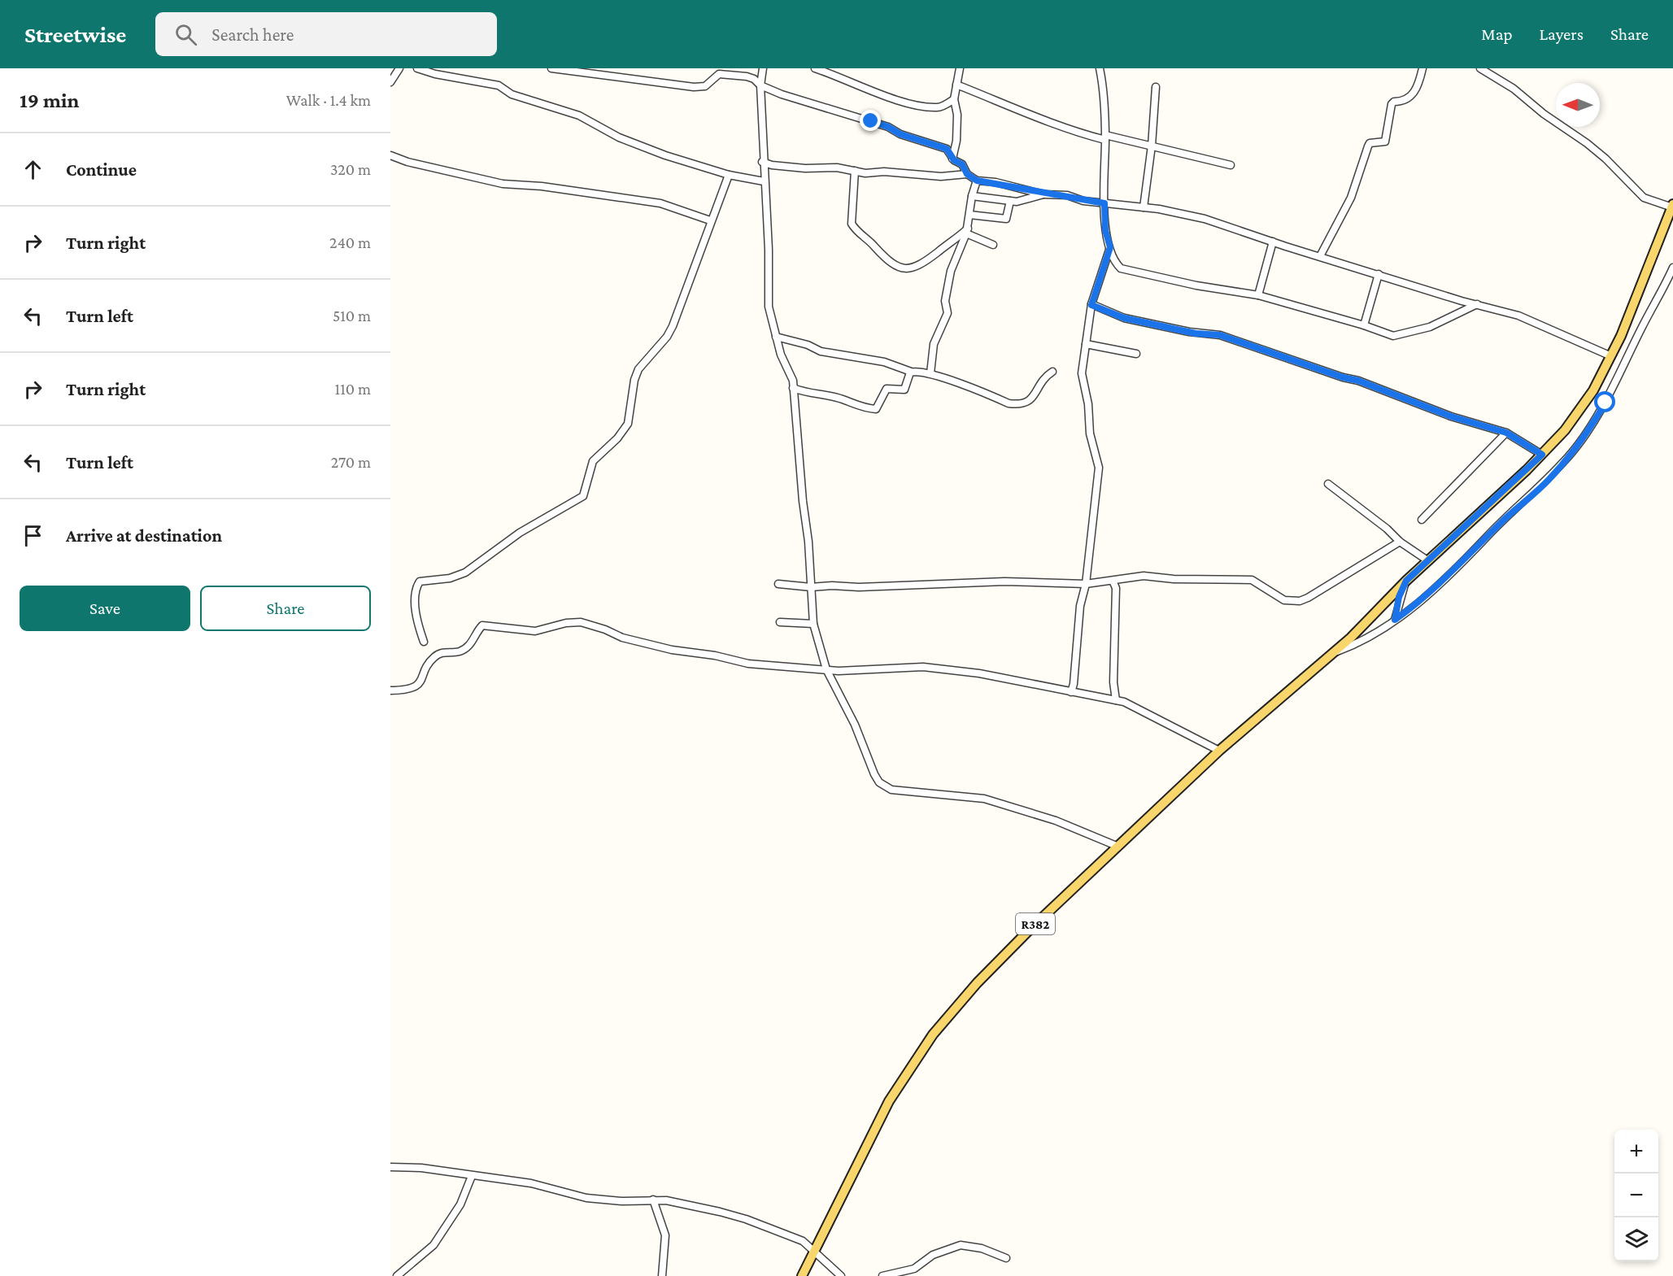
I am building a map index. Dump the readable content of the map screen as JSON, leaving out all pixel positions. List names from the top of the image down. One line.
{"streets":{"main road":["R382"]},"north":"left","page":{"header":"Streetwise","search":"Search here","nav":["Map","Layers","Share"],"heading":["19 min","Walk · 1.4 km"],"list":[["Continue","320 m"],["Turn right","240 m"],["Turn left","510 m"],["Turn right","110 m"],["Turn left","270 m"],"Arrive at destination"],"buttons":["Save","Share"],"map_buttons":["+","−"]}}
